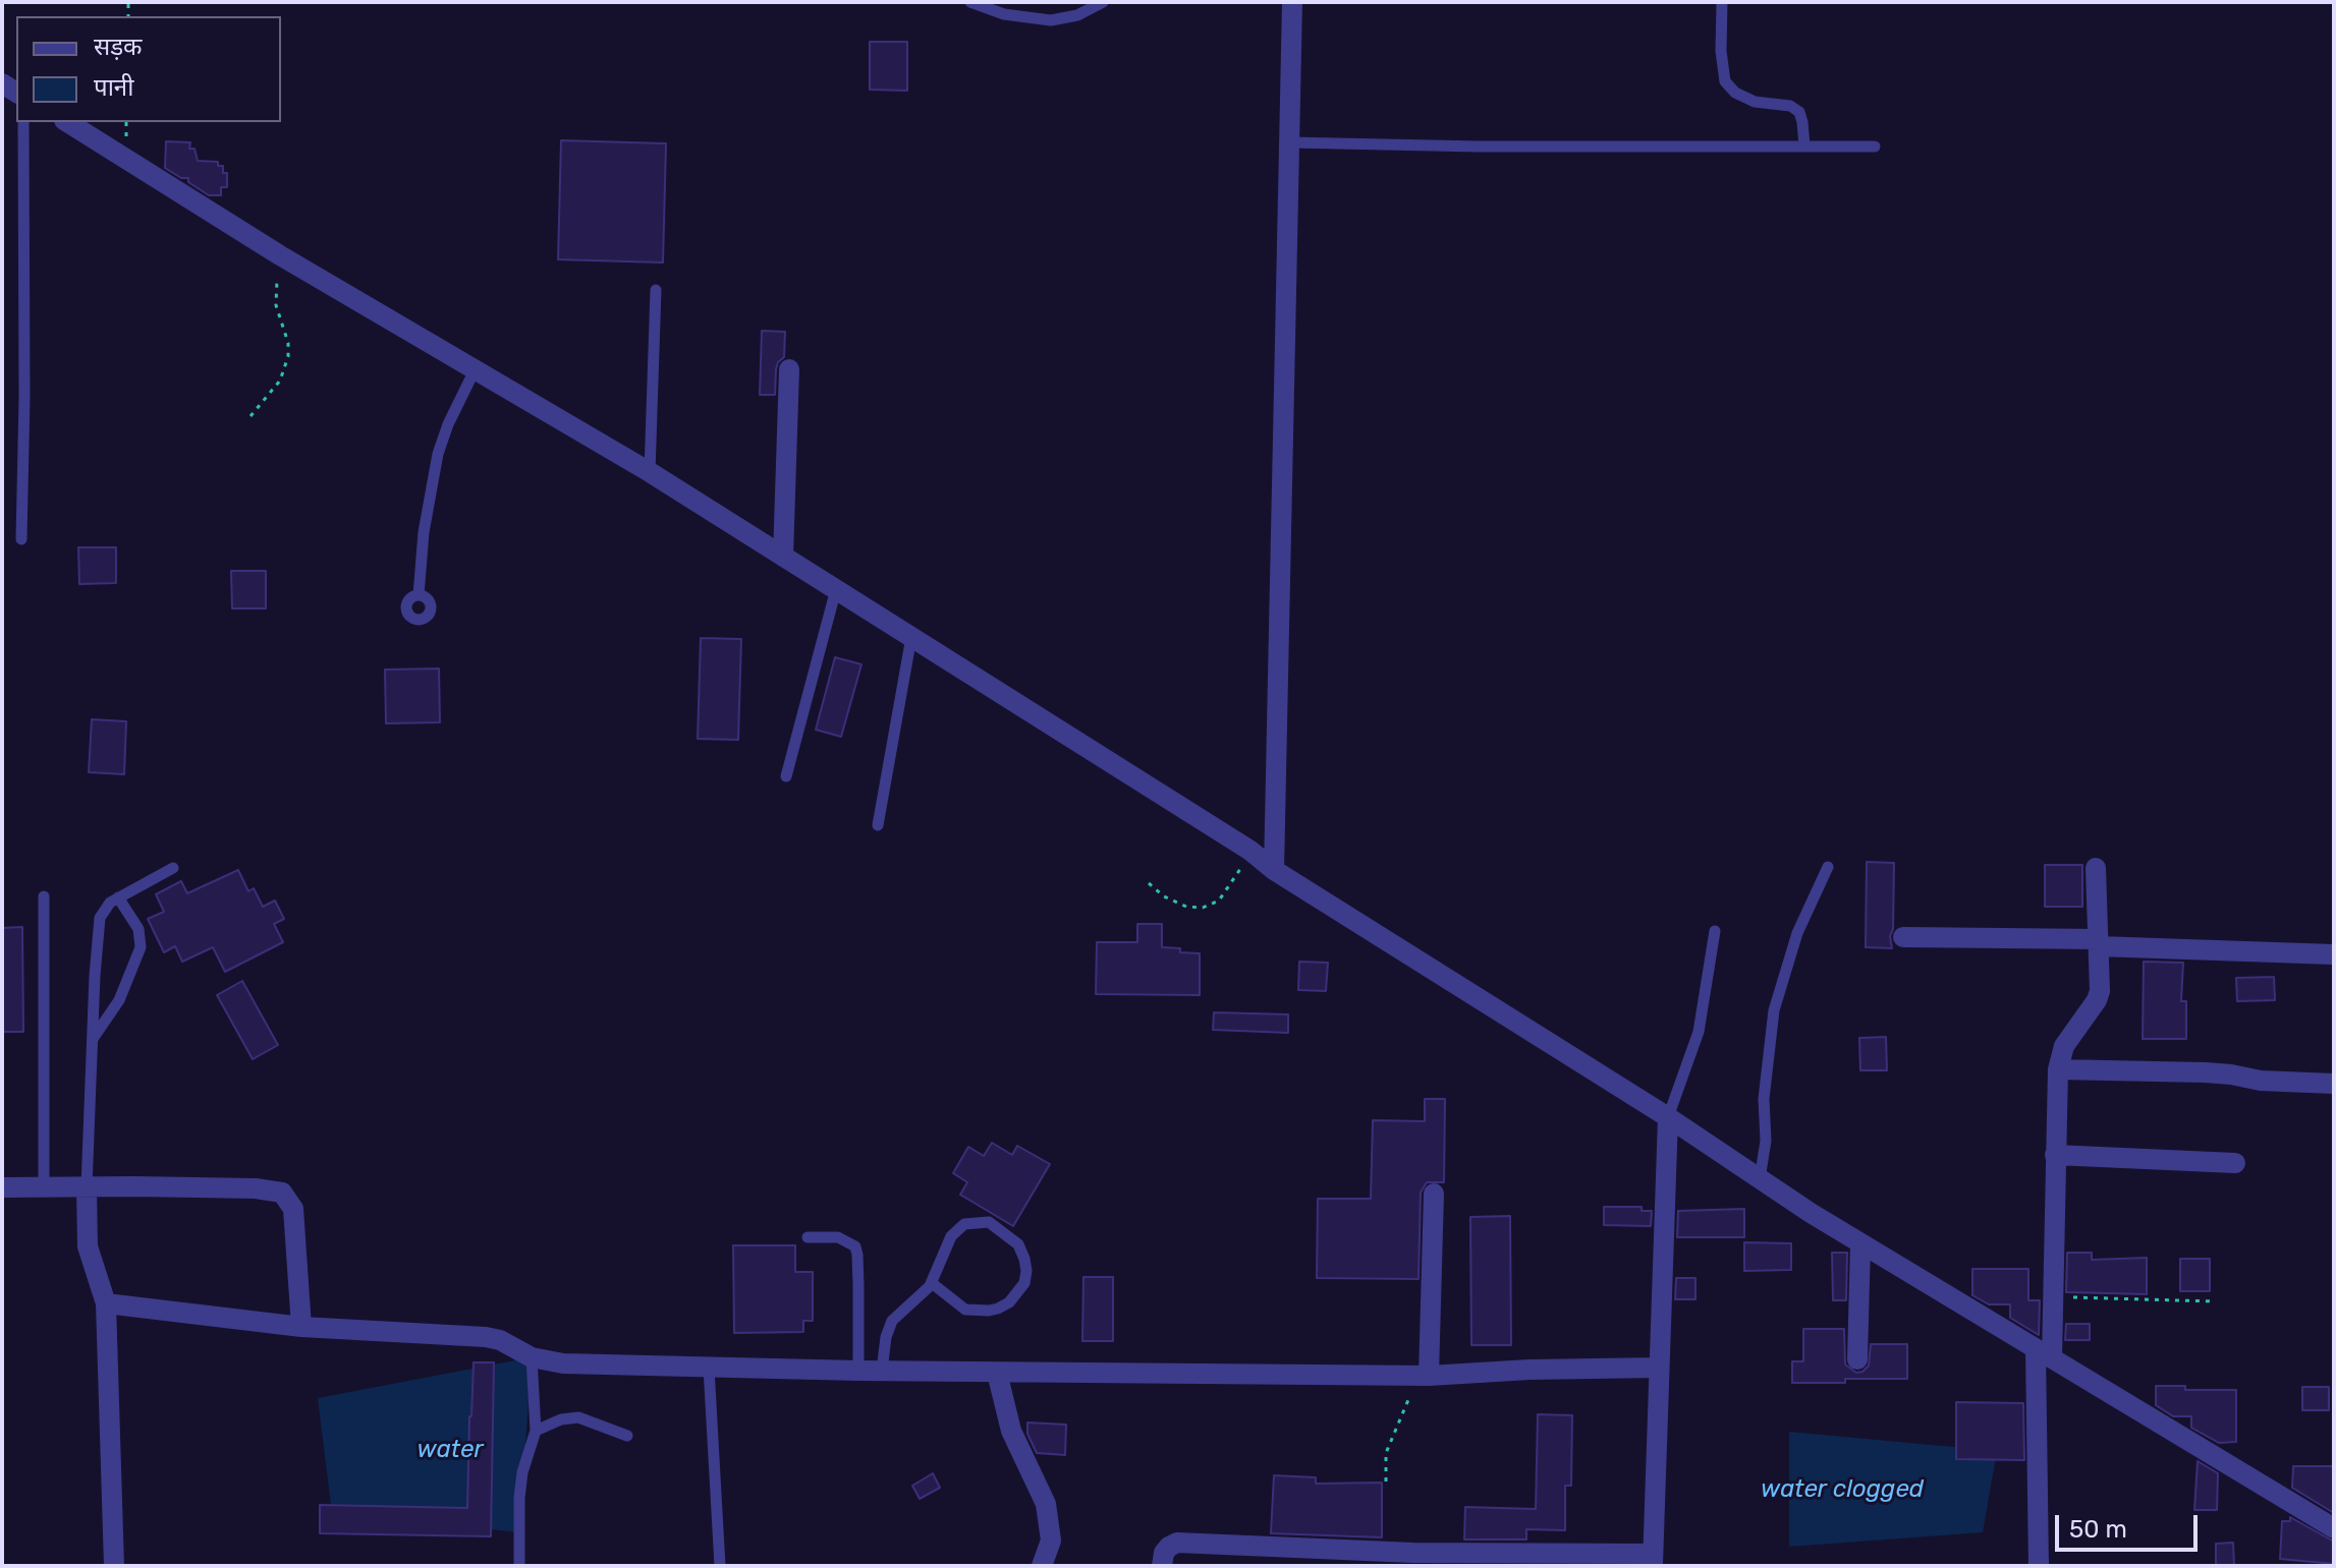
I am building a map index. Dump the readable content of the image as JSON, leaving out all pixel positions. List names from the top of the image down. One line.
{"water":["water","water clogged"],"legend":["सड़क","पानी"],"scale_bar":"50 m"}
